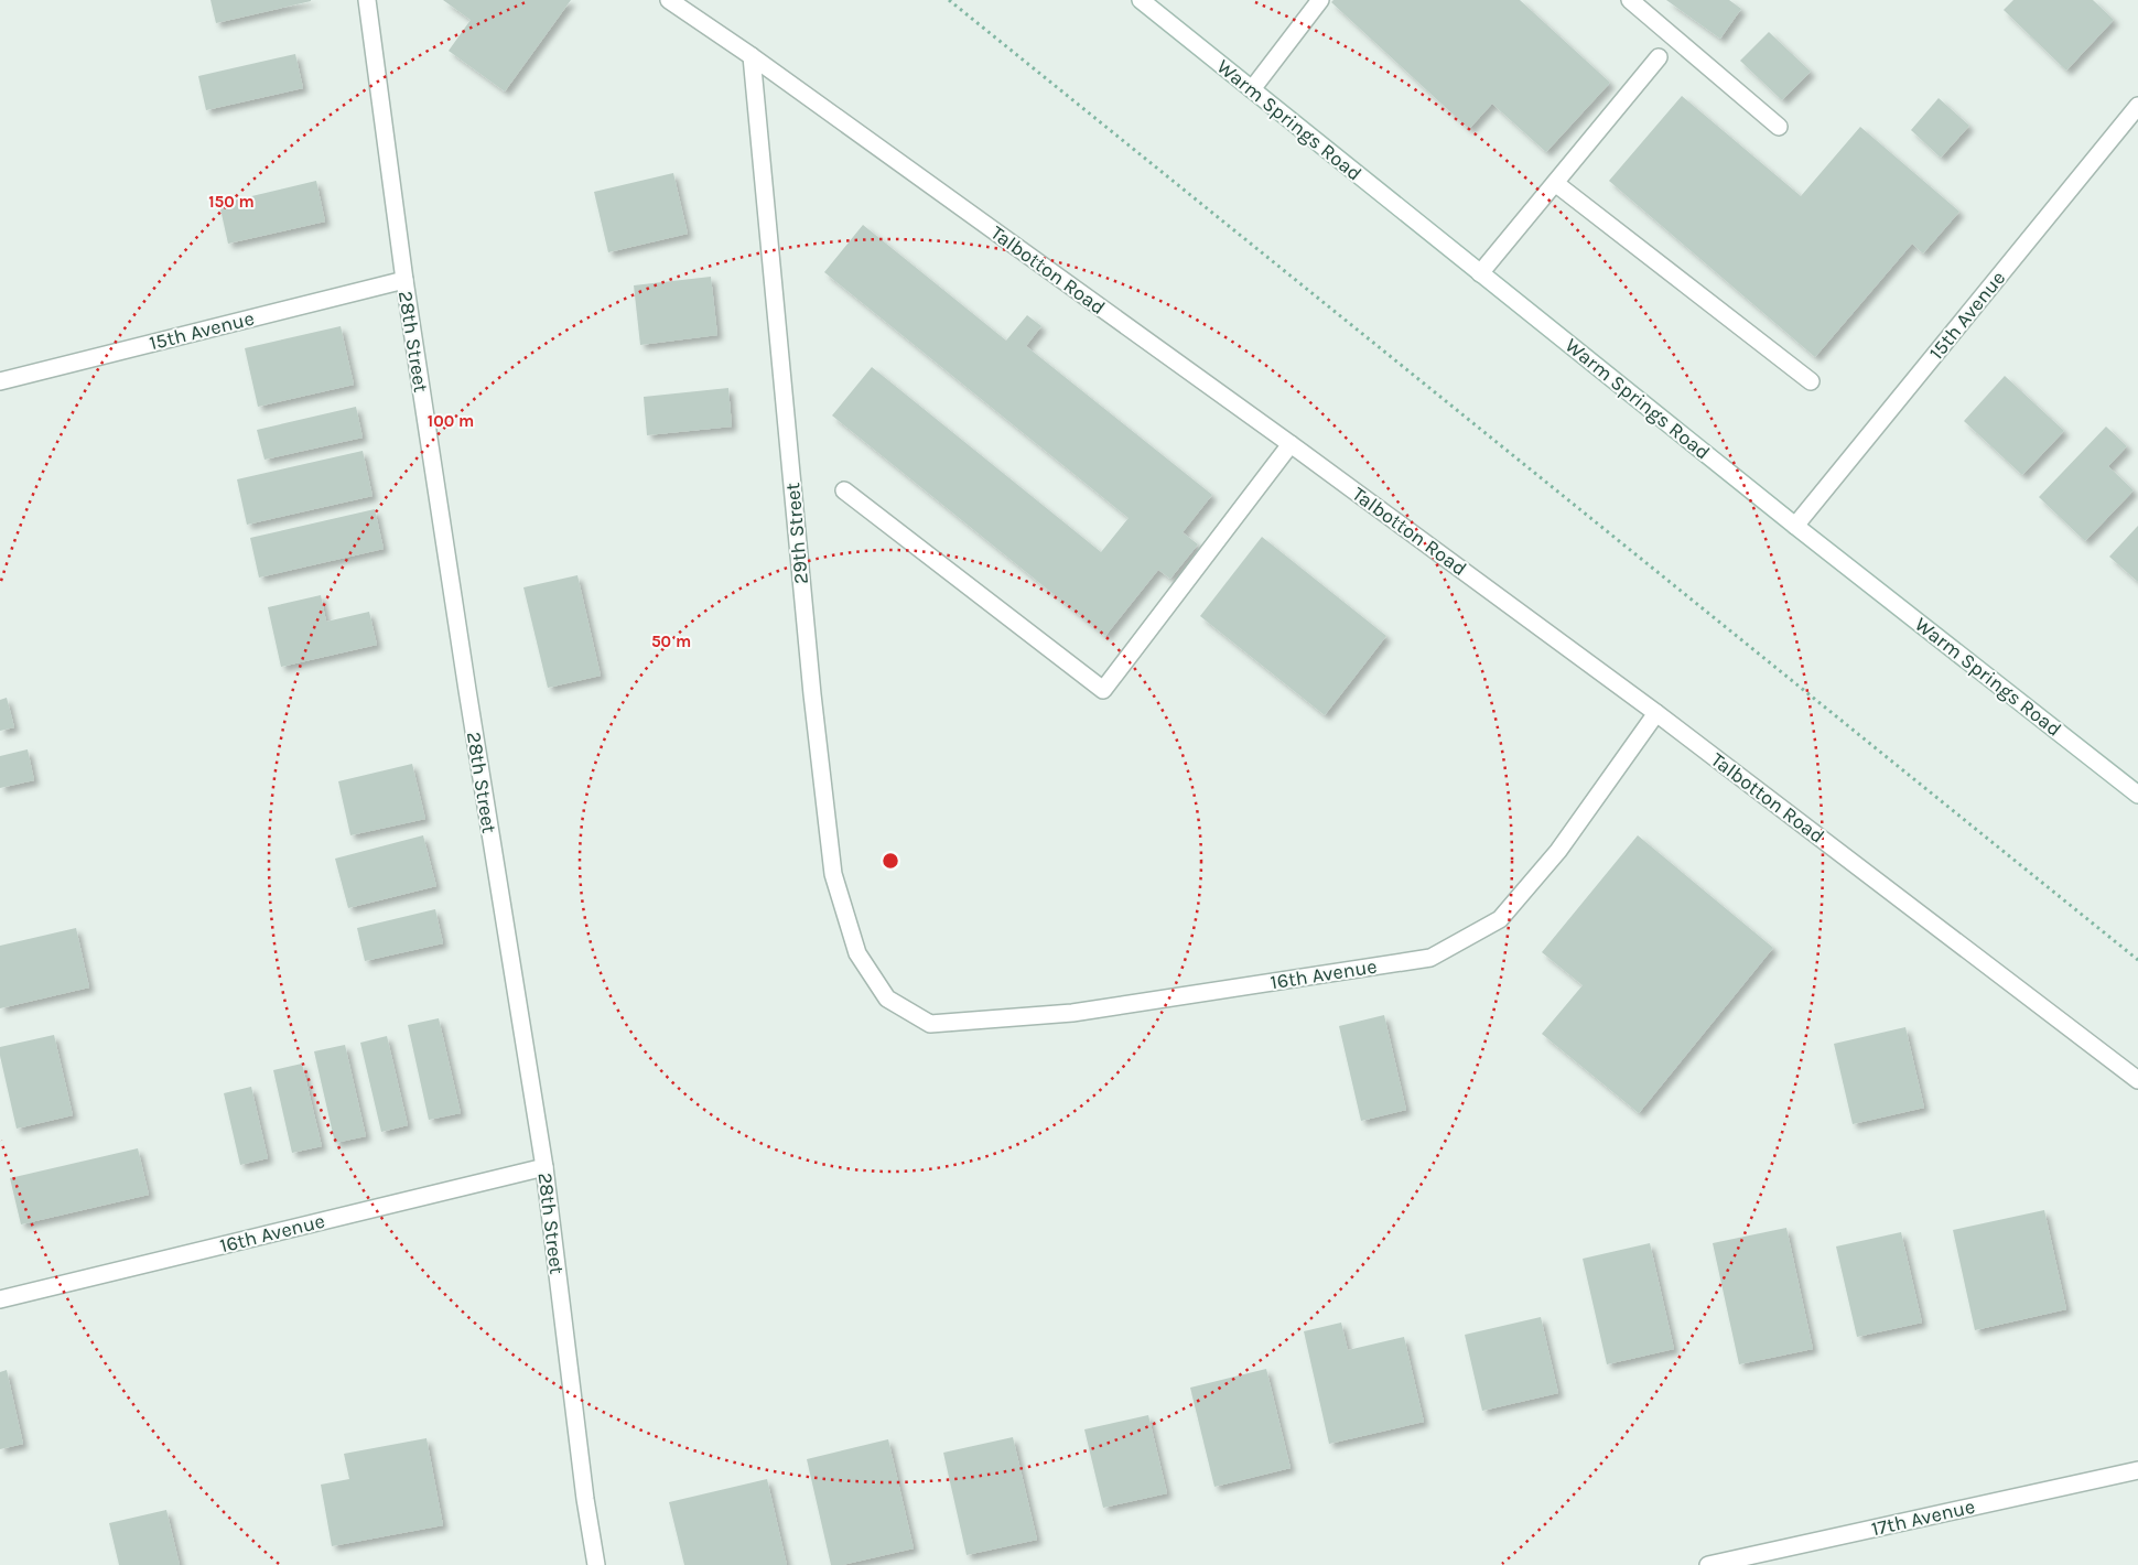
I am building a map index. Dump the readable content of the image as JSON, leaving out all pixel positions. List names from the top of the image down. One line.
{"streets":{"street":["Warm Springs Road","Talbotton Road","15th Avenue","28th Street","29th Street","16th Avenue","17th Avenue"]},"crossings":[["Warm Springs Road","15th Avenue"],["Talbotton Road","29th Street"],["Talbotton Road","16th Avenue"],["15th Avenue","28th Street"],["28th Street","16th Avenue"],["29th Street","16th Avenue"]],"rings":["150 m","100 m","50 m"]}
